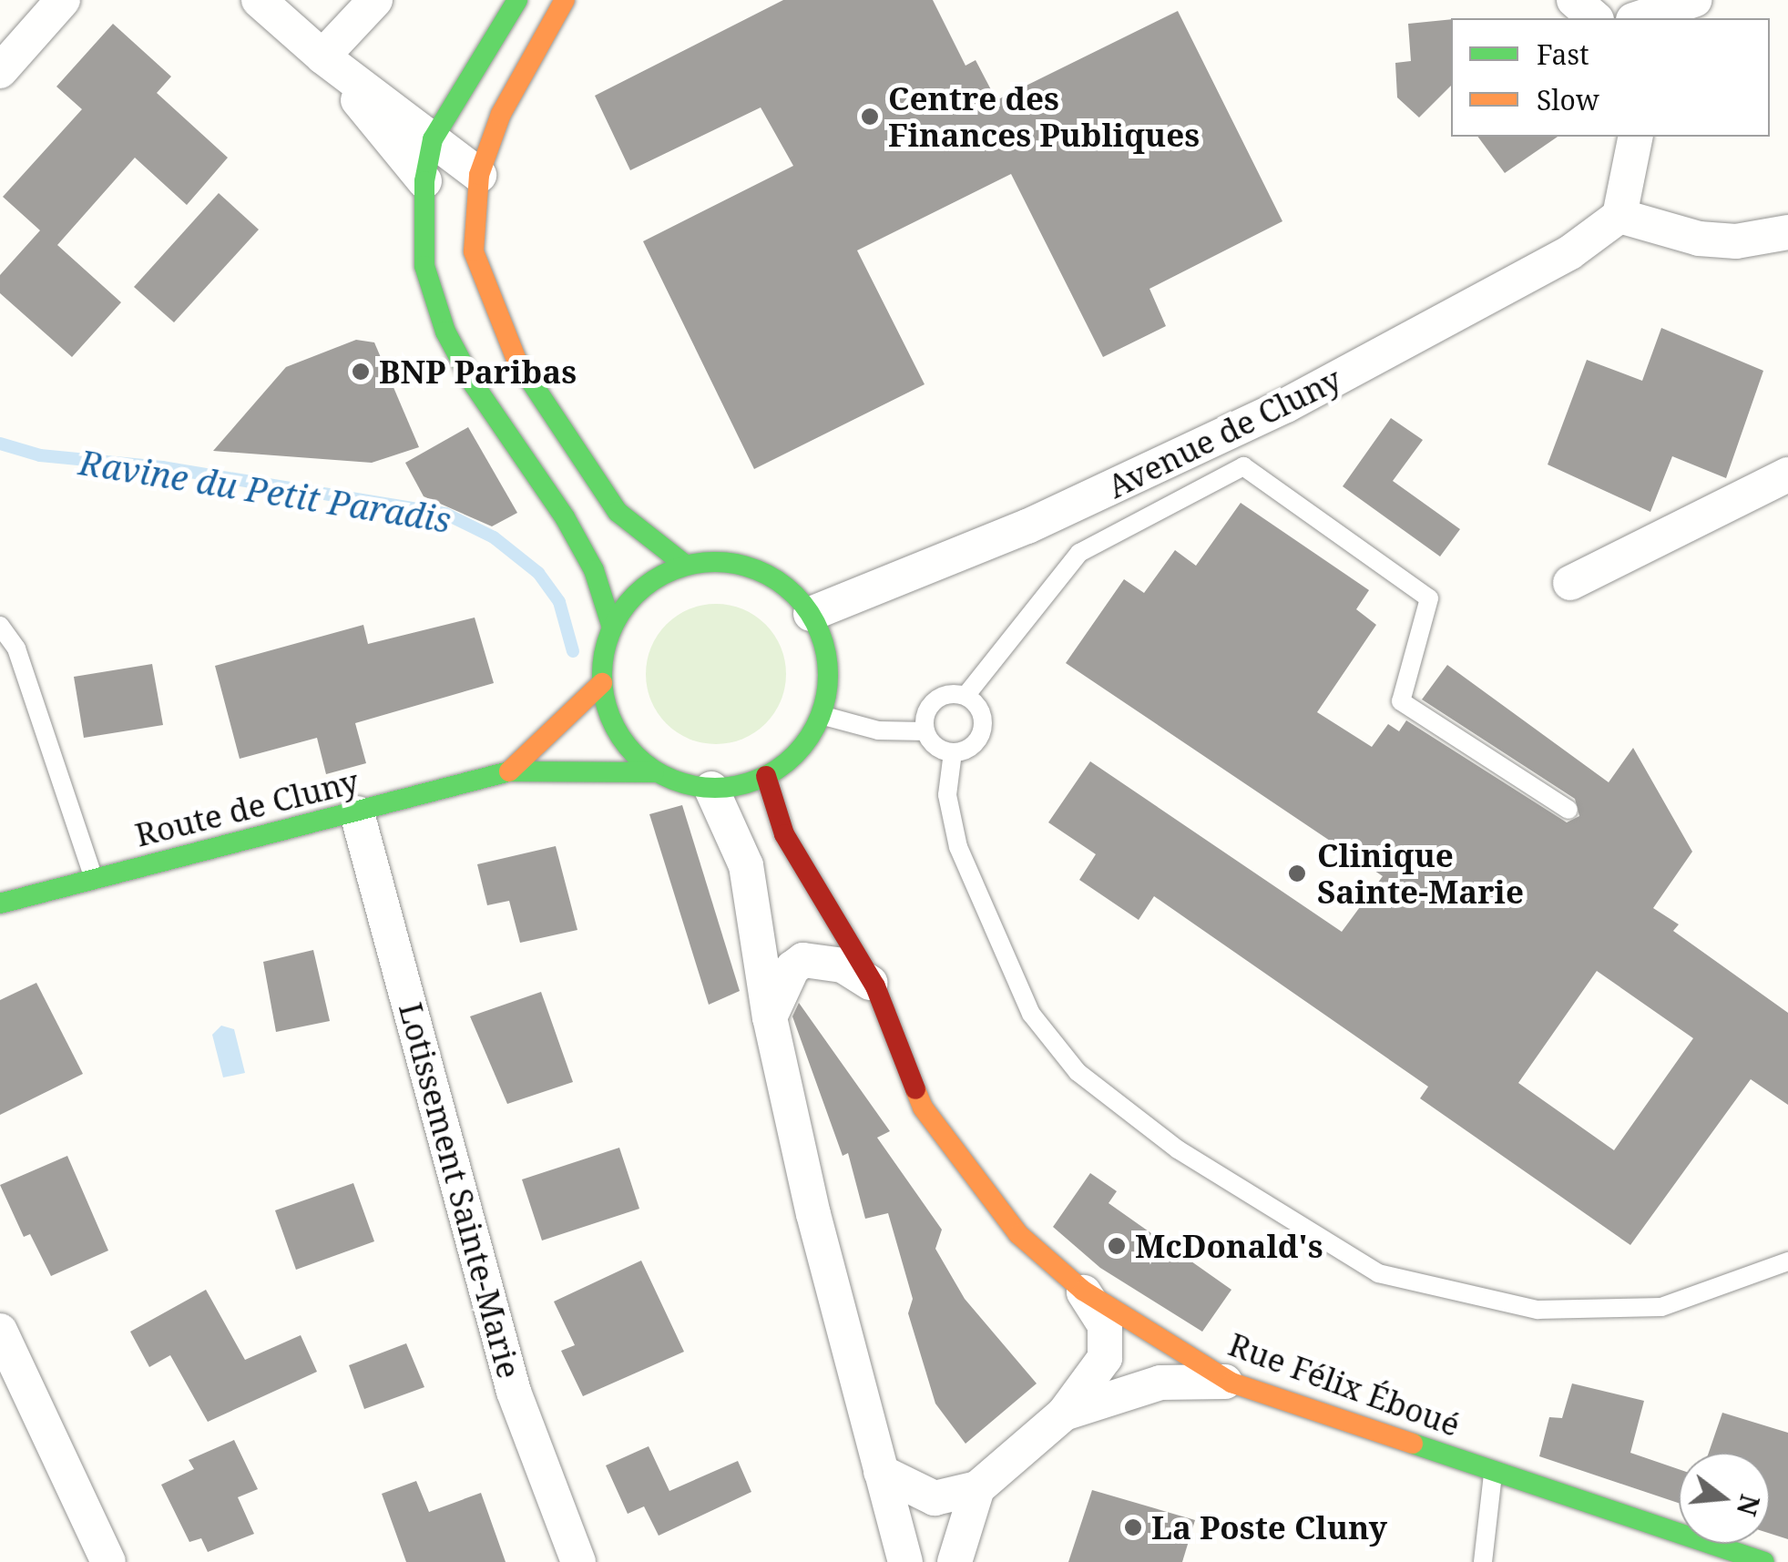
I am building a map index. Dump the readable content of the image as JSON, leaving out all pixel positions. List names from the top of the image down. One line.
{"streets":{"main road":["Route de Cluny","Rue Félix Éboué"],"street":["Avenue de Cluny","Lotissement Sainte-Marie"]},"crossings":[["Avenue de Cluny","Route de Cluny"],["Avenue de Cluny","Rue Félix Éboué"],["Route de Cluny","Lotissement Sainte-Marie"],["Route de Cluny","Rue Félix Éboué"]],"water":["Ravine du Petit Paradis"],"places":["Centre des Finances Publiques","BNP Paribas","Clinique Sainte-Marie","McDonald's","La Poste Cluny"],"legend":["Fast","Slow"],"north":"right"}
